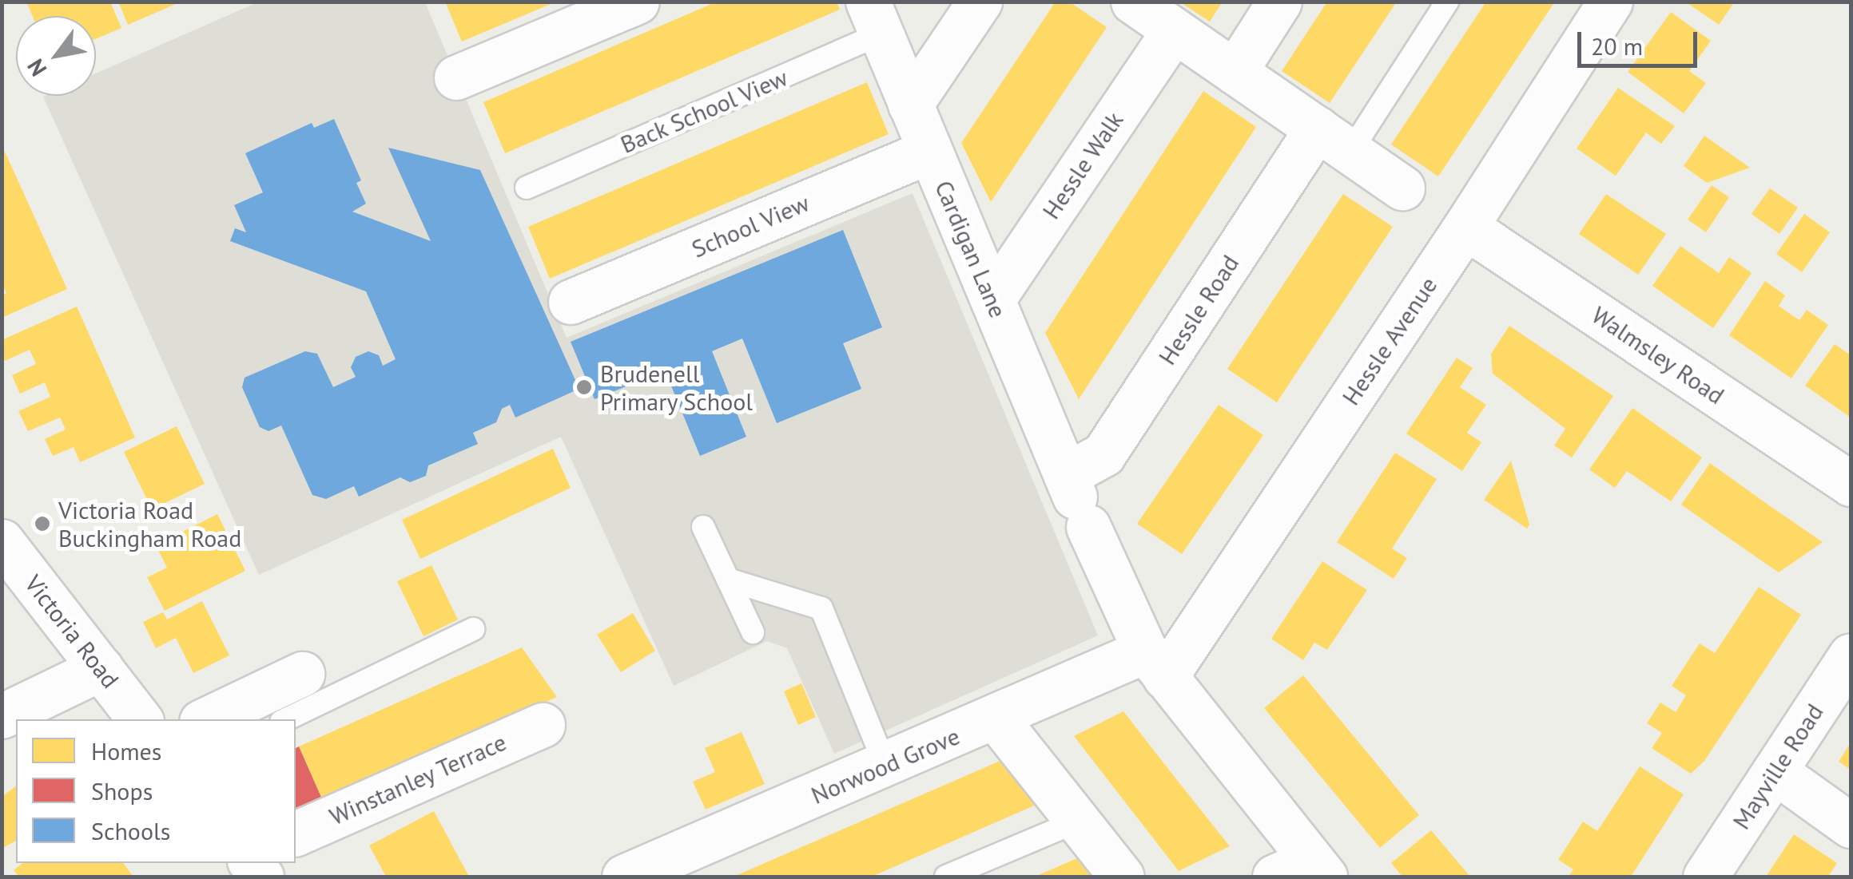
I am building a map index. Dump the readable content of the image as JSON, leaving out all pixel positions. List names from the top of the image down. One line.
{"streets":{"street":["Hessle Walk","School View","Cardigan Lane","Hessle Road","Hessle Avenue","Walmsley Road","Victoria Road","Norwood Grove","Mayville Road","Winstanley Terrace"],"lane":["Back School View"]},"crossings":[["Back School View","Cardigan Lane"],["Hessle Walk","Cardigan Lane"],["School View","Cardigan Lane"],["Cardigan Lane","Hessle Road"],["Cardigan Lane","Hessle Avenue"],["Cardigan Lane","Norwood Grove"],["Hessle Avenue","Walmsley Road"],["Hessle Avenue","Norwood Grove"]],"places":["Brudenell Primary School","Victoria Road Buckingham Road"],"legend":["Homes","Shops","Schools"],"scale_bar":"20 m","north":"bottom left"}
